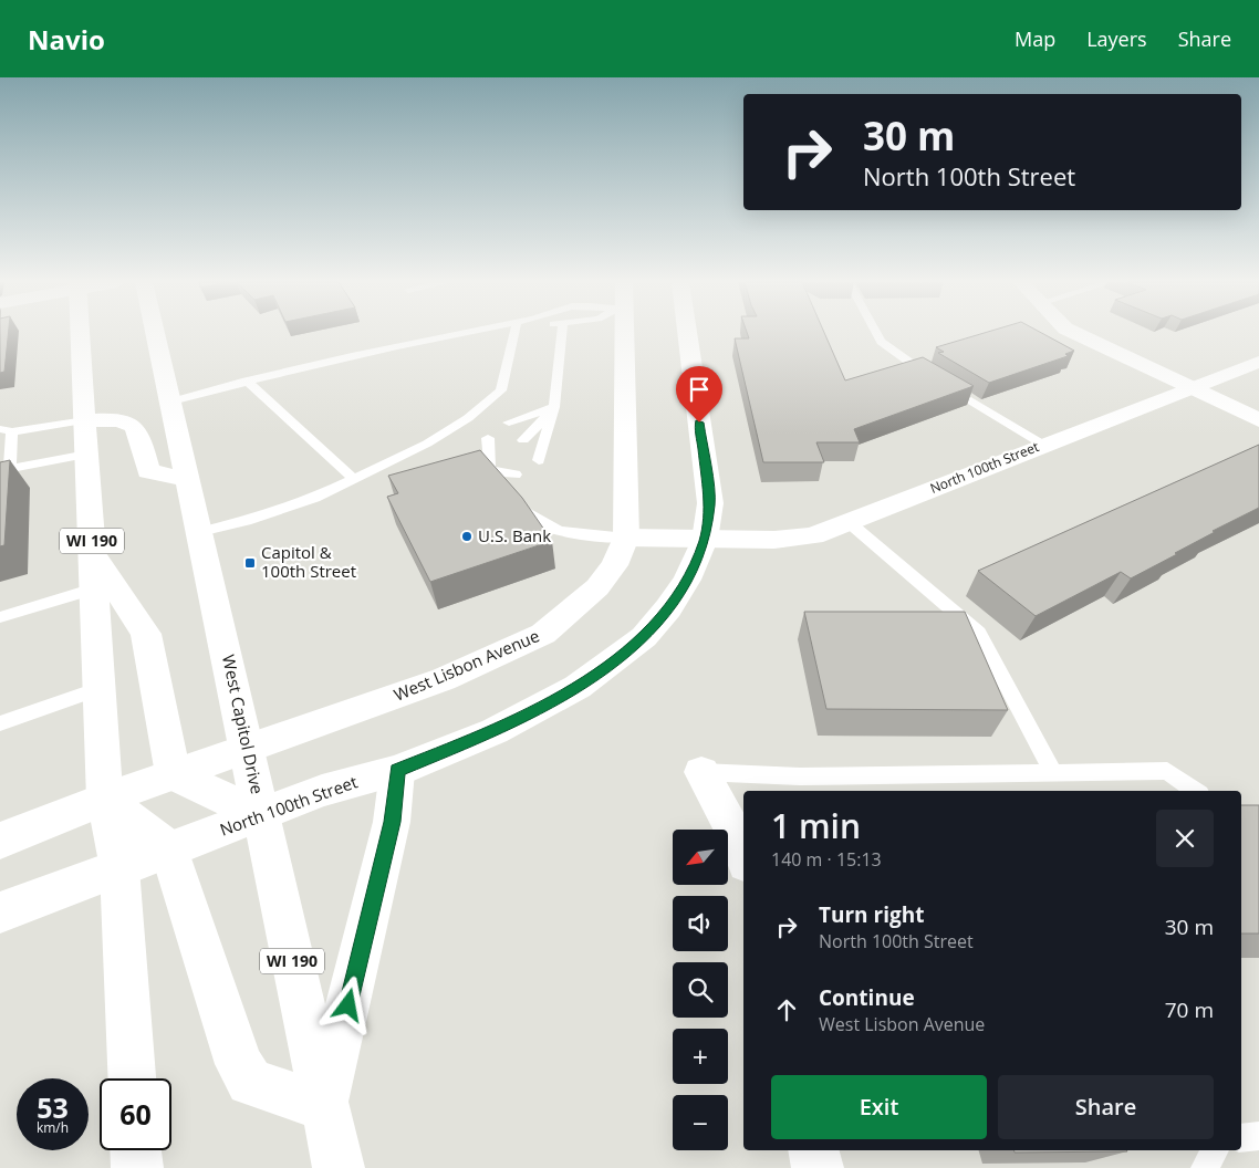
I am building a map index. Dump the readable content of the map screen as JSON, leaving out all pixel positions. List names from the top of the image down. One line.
{"streets":{"main road":["North 100th Street","WI 190","West Lisbon Avenue","West Capitol Drive"]},"crossings":[["North 100th Street","WI 190"],["North 100th Street","West Lisbon Avenue"],["North 100th Street","West Capitol Drive"],["West Lisbon Avenue","West Capitol Drive"]],"places":{"other":["U.S. Bank"],"transit":["Capitol & 100th Street"]},"north":"bottom left","page":{"header":"Navio","nav":["Map","Layers","Share"],"turn":["30 m","North 100th Street"],"heading":["1 min","140 m · 15:13"],"map_buttons":["+","−"],"list":[{"name":"Turn right","note":"North 100th Street","value":"30 m"},{"name":"Continue","note":"West Lisbon Avenue","value":"70 m"}],"buttons":["Exit","Share"],"speed":"53 km/h","limit":"60"}}
